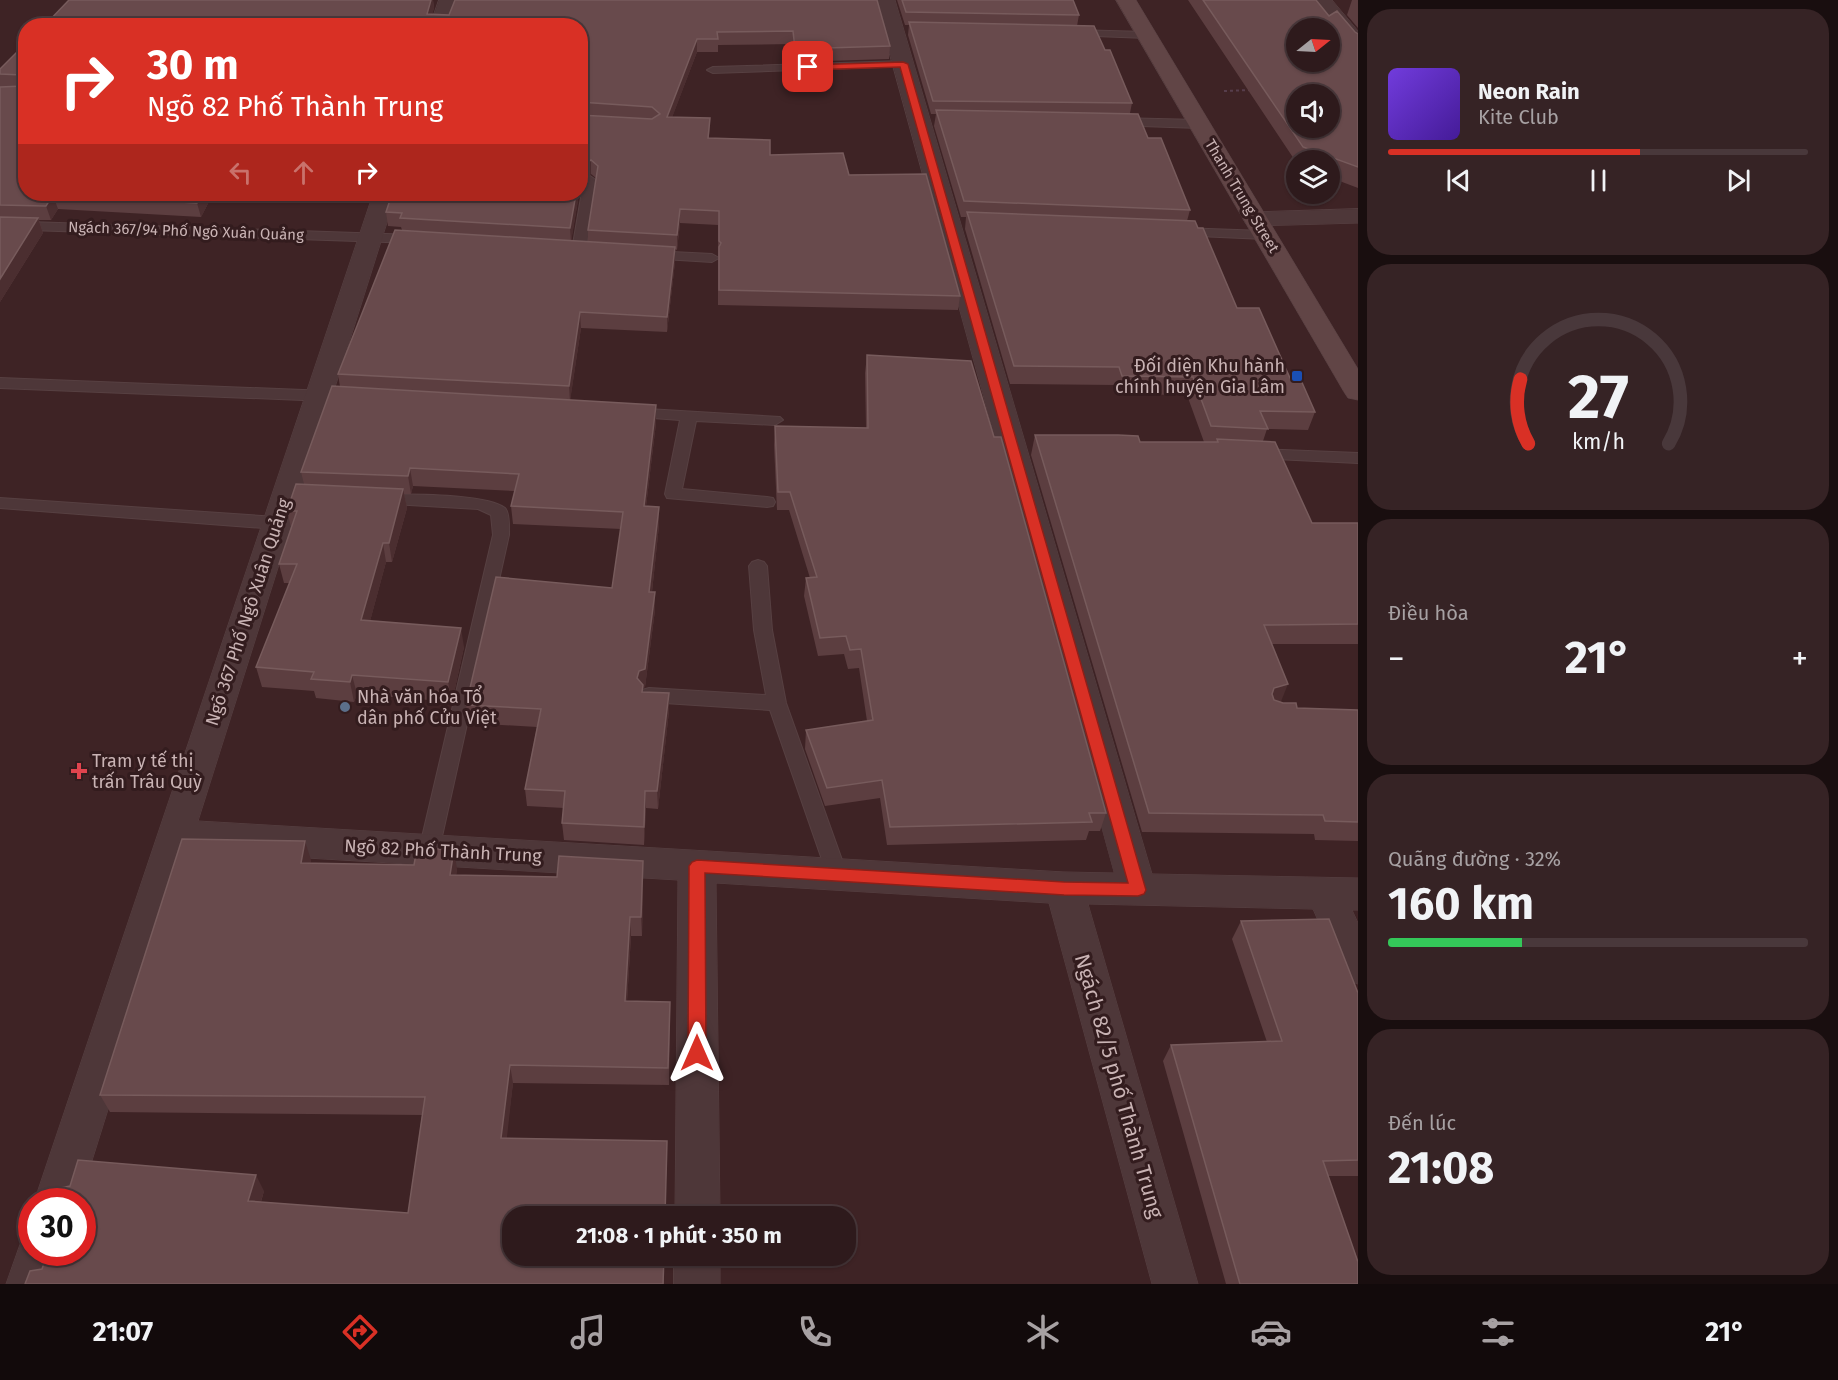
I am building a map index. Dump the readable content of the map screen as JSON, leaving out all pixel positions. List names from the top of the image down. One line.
{"streets":{"main road":["Thanh Trung Street"],"street":["Ngõ 367 Phố Ngô Xuân Quảng","Ngõ 82 Phố Thành Trung","Ngách 82/5 phố Thành Trung"],"lane":["Ngách 367/94 Phố Ngô Xuân Quảng"]},"crossings":[["Ngách 367/94 Phố Ngô Xuân Quảng","Ngõ 367 Phố Ngô Xuân Quảng"],["Ngõ 367 Phố Ngô Xuân Quảng","Ngõ 82 Phố Thành Trung"],["Ngõ 82 Phố Thành Trung","Ngách 82/5 phố Thành Trung"]],"places":{"transit":["Đối diện Khu hành chính huyện Gia Lâm"],"other":["Nhà văn hóa Tổ dân phố Cửu Việt"],"health":["Trạm y tế thị trấn Trâu Quỳ"]},"north":"right","page":{"turn":["30 m","Ngõ 82 Phố Thành Trung"],"song":["Neon Rain","Kite Club"],"tile":["Điều hòa",["Quãng đường · 32%","160 km"],["Đến lúc","21:08"]],"heat":["−","21°","+"],"limit":"30","trip":"21:08 · 1 phút · 350 m","tabs":["21:07","21°"],"gauge":["27","km/h"]}}
